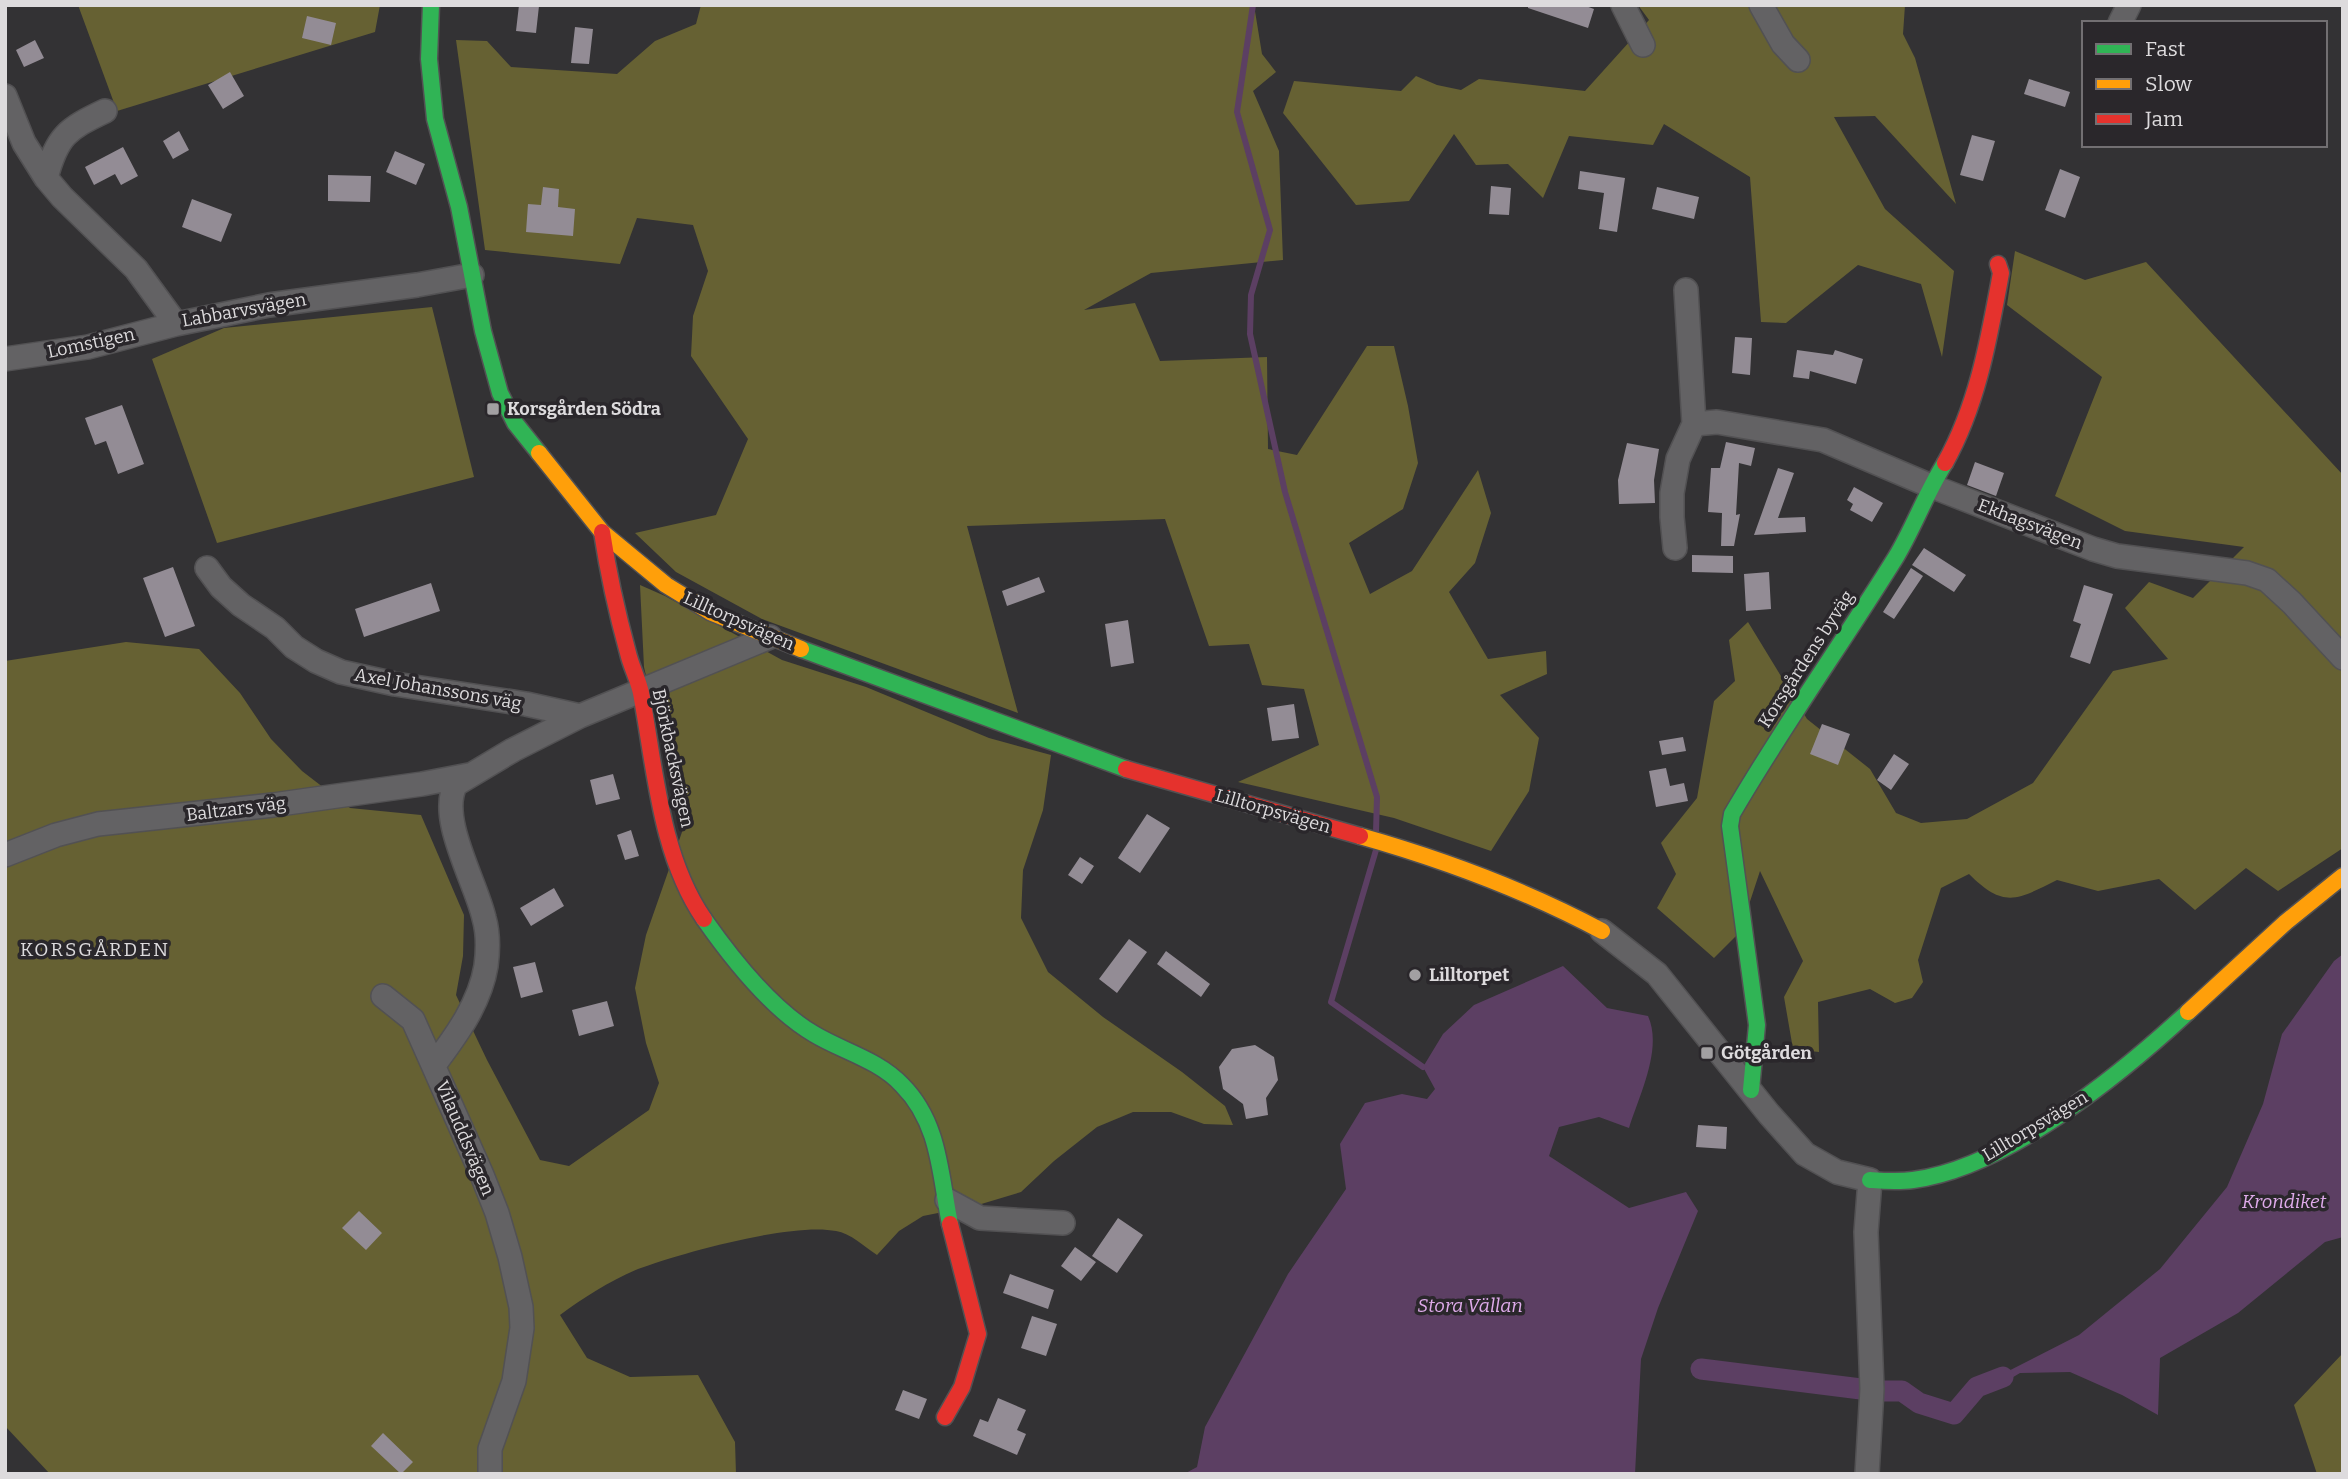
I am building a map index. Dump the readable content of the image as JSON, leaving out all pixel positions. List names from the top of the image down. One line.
{"streets":{"street":["Labbarvsvägen","Lomstigen","Ekhagsvägen","Lilltorpsvägen","Korsgårdens byväg","Axel Johanssons väg","Björkbacksvägen","Baltzars väg","Vilauddsvägen"]},"crossings":[["Labbarvsvägen","Lomstigen"],["Labbarvsvägen","Lilltorpsvägen"],["Ekhagsvägen","Korsgårdens byväg"],["Lilltorpsvägen","Korsgårdens byväg"],["Lilltorpsvägen","Björkbacksvägen"],["Lilltorpsvägen","Vilauddsvägen"],["Axel Johanssons väg","Vilauddsvägen"],["Björkbacksvägen","Vilauddsvägen"],["Baltzars väg","Vilauddsvägen"]],"districts":["KORSGÅRDEN"],"water":["Krondiket","Stora Vällan"],"places":{"transit":["Korsgården Södra","Götgården"],"other":["Lilltorpet"]},"legend":["Fast","Slow","Jam"]}
